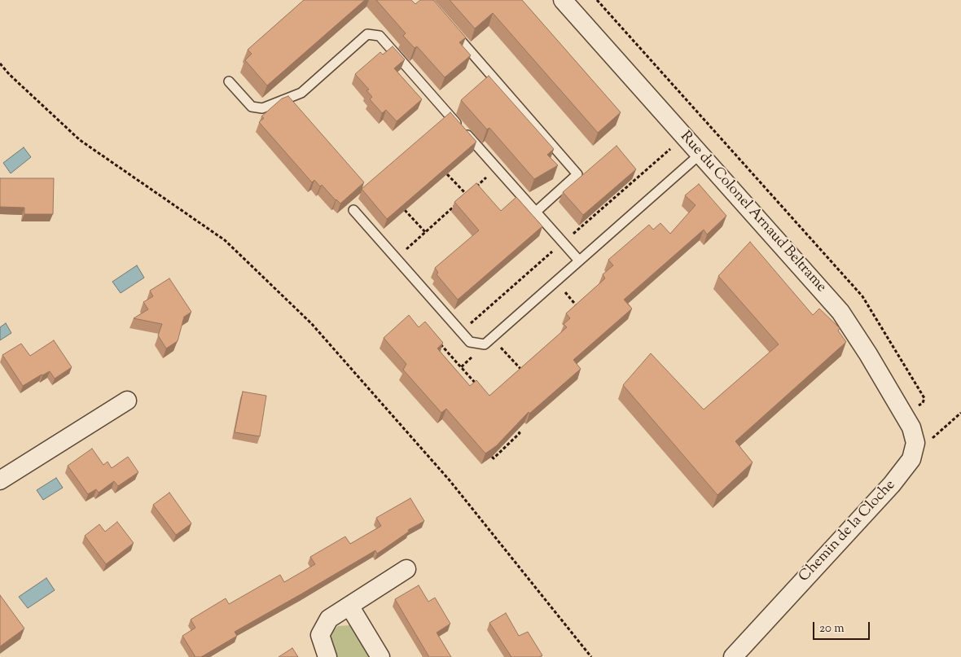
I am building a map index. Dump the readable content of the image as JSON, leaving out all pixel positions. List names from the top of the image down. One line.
{"streets":{"street":["Rue du Colonel Arnaud Beltrame","Chemin de la Cloche"]},"crossings":[["Rue du Colonel Arnaud Beltrame","Chemin de la Cloche"]],"scale_bar":"20 m"}
